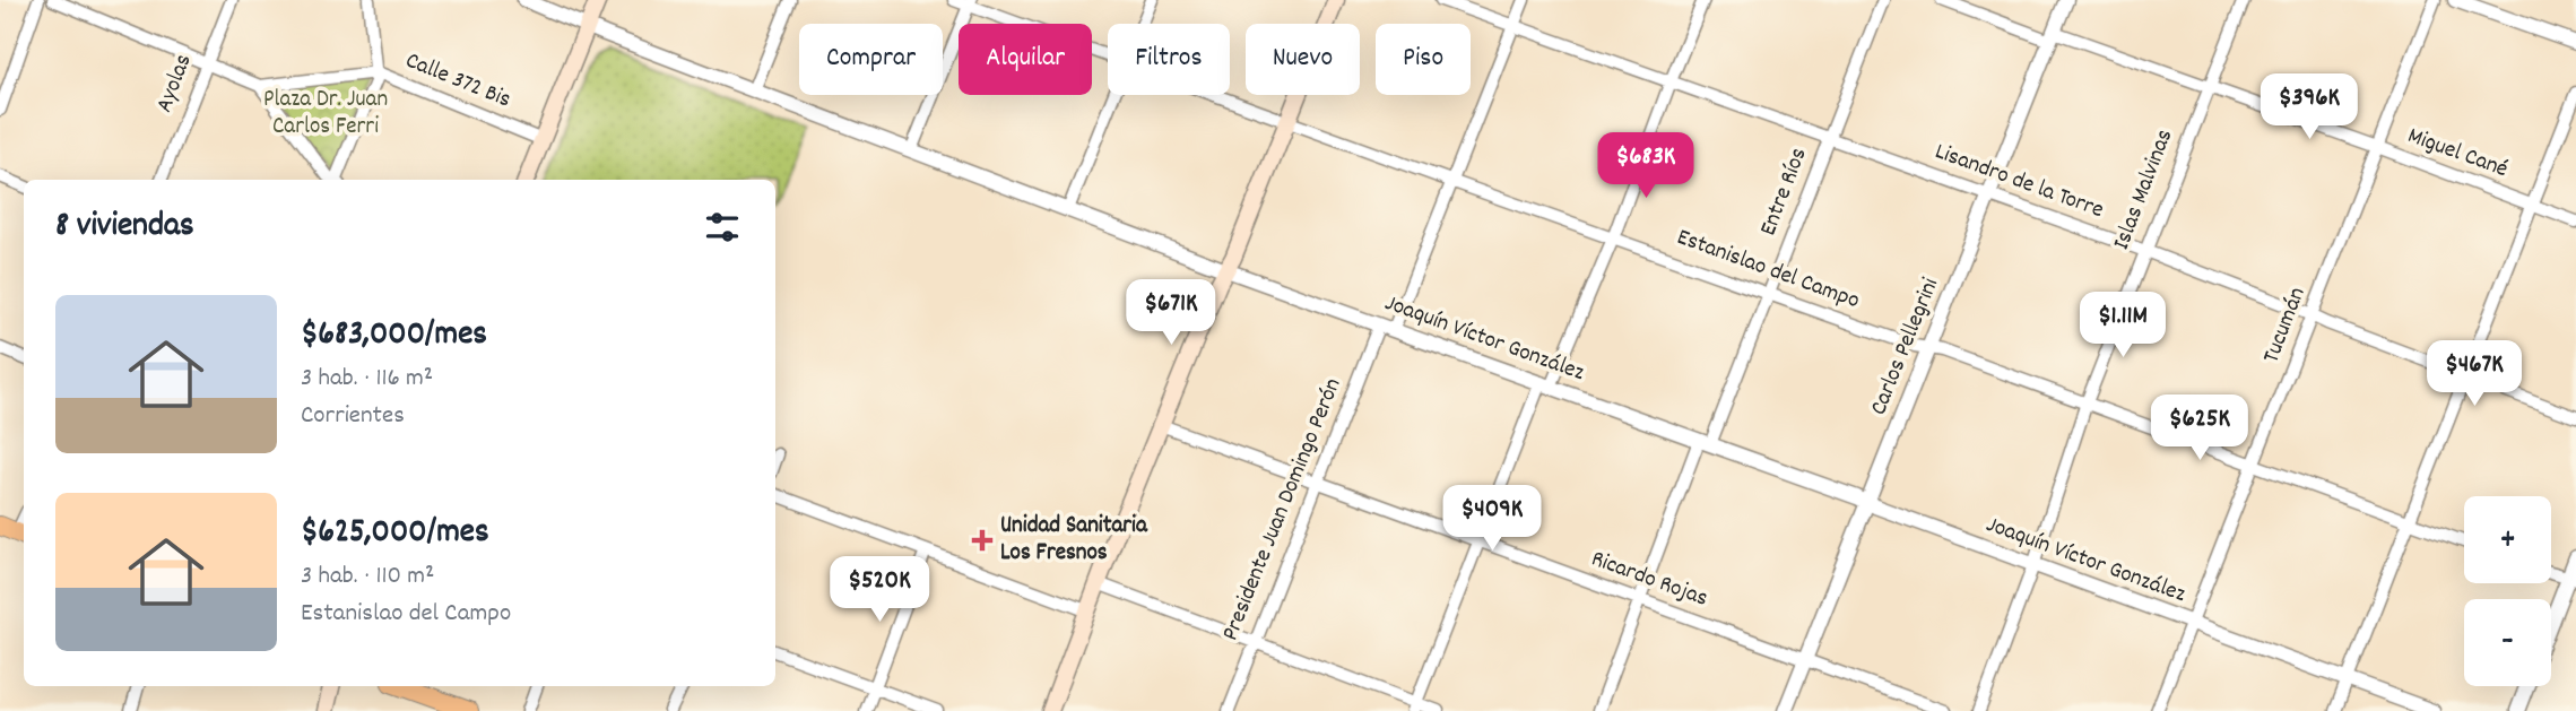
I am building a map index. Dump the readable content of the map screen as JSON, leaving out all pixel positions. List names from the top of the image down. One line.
{"streets":{"street":["Calle 372 Bis","Ayolas","Miguel Cané","Lisandro de la Torre","Islas Malvinas","Entre Ríos","Estanislao del Campo","Tucumán","Joaquín Víctor González","Carlos Pellegrini","Presidente Juan Domingo Perón","Ricardo Rojas"]},"crossings":[["Miguel Cané","Islas Malvinas"],["Miguel Cané","Tucumán"],["Miguel Cané","Carlos Pellegrini"],["Lisandro de la Torre","Islas Malvinas"],["Lisandro de la Torre","Entre Ríos"],["Lisandro de la Torre","Tucumán"],["Lisandro de la Torre","Carlos Pellegrini"],["Lisandro de la Torre","Presidente Juan Domingo Perón"],["Islas Malvinas","Estanislao del Campo"],["Islas Malvinas","Joaquín Víctor González"],["Entre Ríos","Estanislao del Campo"],["Entre Ríos","Joaquín Víctor González"],["Entre Ríos","Ricardo Rojas"],["Estanislao del Campo","Tucumán"],["Estanislao del Campo","Carlos Pellegrini"],["Estanislao del Campo","Presidente Juan Domingo Perón"],["Tucumán","Joaquín Víctor González"],["Joaquín Víctor González","Carlos Pellegrini"],["Joaquín Víctor González","Presidente Juan Domingo Perón"],["Carlos Pellegrini","Ricardo Rojas"],["Presidente Juan Domingo Perón","Ricardo Rojas"]],"parks":["Plaza Dr. Juan Carlos Ferri"],"places":{"health":["Unidad Sanitaria Los Fresnos"]},"page":{"chip":["Comprar","Alquilar","Filtros","Nuevo","Piso"],"price":["$396K","$683K","$671K","$1.11M","$467K","$625K","$409K","$520K"],"heading":"8 viviendas","list":[{"name":"$683,000/mes","note":"3 hab. · 116 m² · Corrientes"},{"name":"$625,000/mes","note":"3 hab. · 110 m² · Estanislao del Campo"}],"map_buttons":["+","−"]}}
